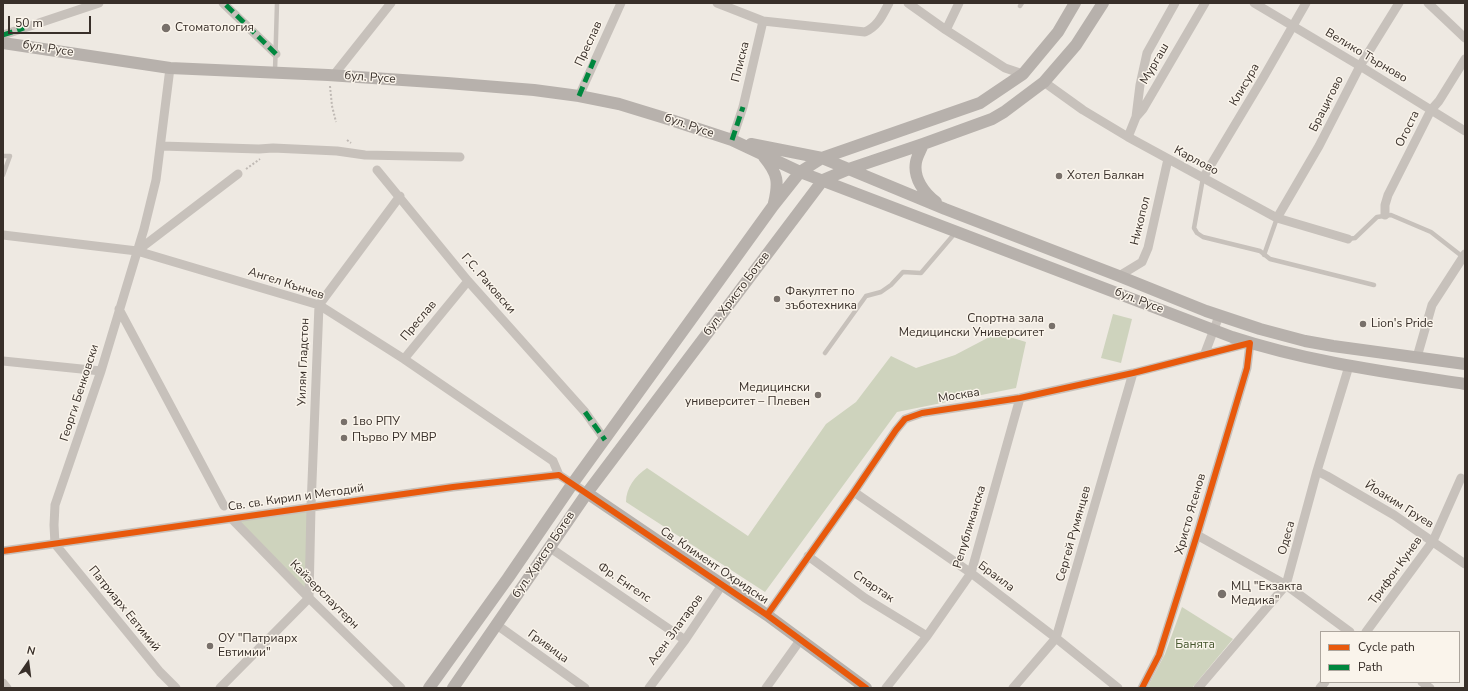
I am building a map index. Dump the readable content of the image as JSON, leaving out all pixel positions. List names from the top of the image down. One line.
{"streets":{"main road":["бул. Русе","бул. Христо Ботев","Св. Климент Охридски"],"street":["Преслав","Велико Търново","Плиска","Мургаш","Клисура","Брацигово","Огоста","Карлово","Никопол","Ангел Кънчев","Г.С. Раковски","Уилям Гладстон","Георги Бенковски","Москва","Св. св. Кирил и Методий","Йоаким Груев","Христо Ясенов","Републиканска","Сергей Румянцев","Одеса","Трифон Кунев","Браила","Фр. Енгелс","Спартак","Кайзерслаутерн","Патриарх Евтимий","Асен Златаров","Гривица"]},"crossings":[["Преслав","бул. Русе"],["Преслав","Ангел Кънчев"],["Преслав","Г.С. Раковски"],["бул. Русе","Плиска"],["бул. Русе","Никопол"],["бул. Русе","бул. Христо Ботев"],["бул. Русе","Георги Бенковски"],["бул. Русе","Москва"],["бул. Русе","Христо Ясенов"],["бул. Русе","Одеса"],["Велико Търново","Клисура"],["Велико Търново","Брацигово"],["Велико Търново","Огоста"],["Мургаш","Карлово"],["Клисура","Карлово"],["Брацигово","Карлово"],["Карлово","Никопол"],["Ангел Кънчев","Уилям Гладстон"],["Ангел Кънчев","Георги Бенковски"],["Ангел Кънчев","Св. св. Кирил и Методий"],["Г.С. Раковски","бул. Христо Ботев"],["Г.С. Раковски","Уилям Гладстон"],["бул. Христо Ботев","Св. Климент Охридски"],["бул. Христо Ботев","Фр. Енгелс"],["бул. Христо Ботев","Гривица"],["Уилям Гладстон","Св. св. Кирил и Методий"],["Уилям Гладстон","Кайзерслаутерн"],["Георги Бенковски","Св. св. Кирил и Методий"],["Георги Бенковски","Патриарх Евтимий"],["Москва","Христо Ясенов"],["Москва","Републиканска"],["Москва","Сергей Румянцев"],["Москва","Св. Климент Охридски"],["Москва","Браила"],["Москва","Спартак"],["Св. св. Кирил и Методий","Кайзерслаутерн"],["Св. св. Кирил и Методий","Патриарх Евтимий"],["Йоаким Груев","Одеса"],["Йоаким Груев","Трифон Кунев"],["Републиканска","Браила"],["Републиканска","Спартак"],["Сергей Румянцев","Браила"],["Св. Климент Охридски","Асен Златаров"],["Фр. Енгелс","Асен Златаров"]],"parks":["Банята"],"places":["Стоматология","Хотел Балкан","Факултет по зъботехника","Lion's Pride","Спортна зала Медицински Университет","Медицински университет – Плевен","1во РПУ","Първо РУ МВР","МЦ \"Екзакта Медика\"","ОУ \"Патриарх Евтимии\""],"legend":["Cycle path","Path"],"scale_bar":"50 m","north":"top"}
